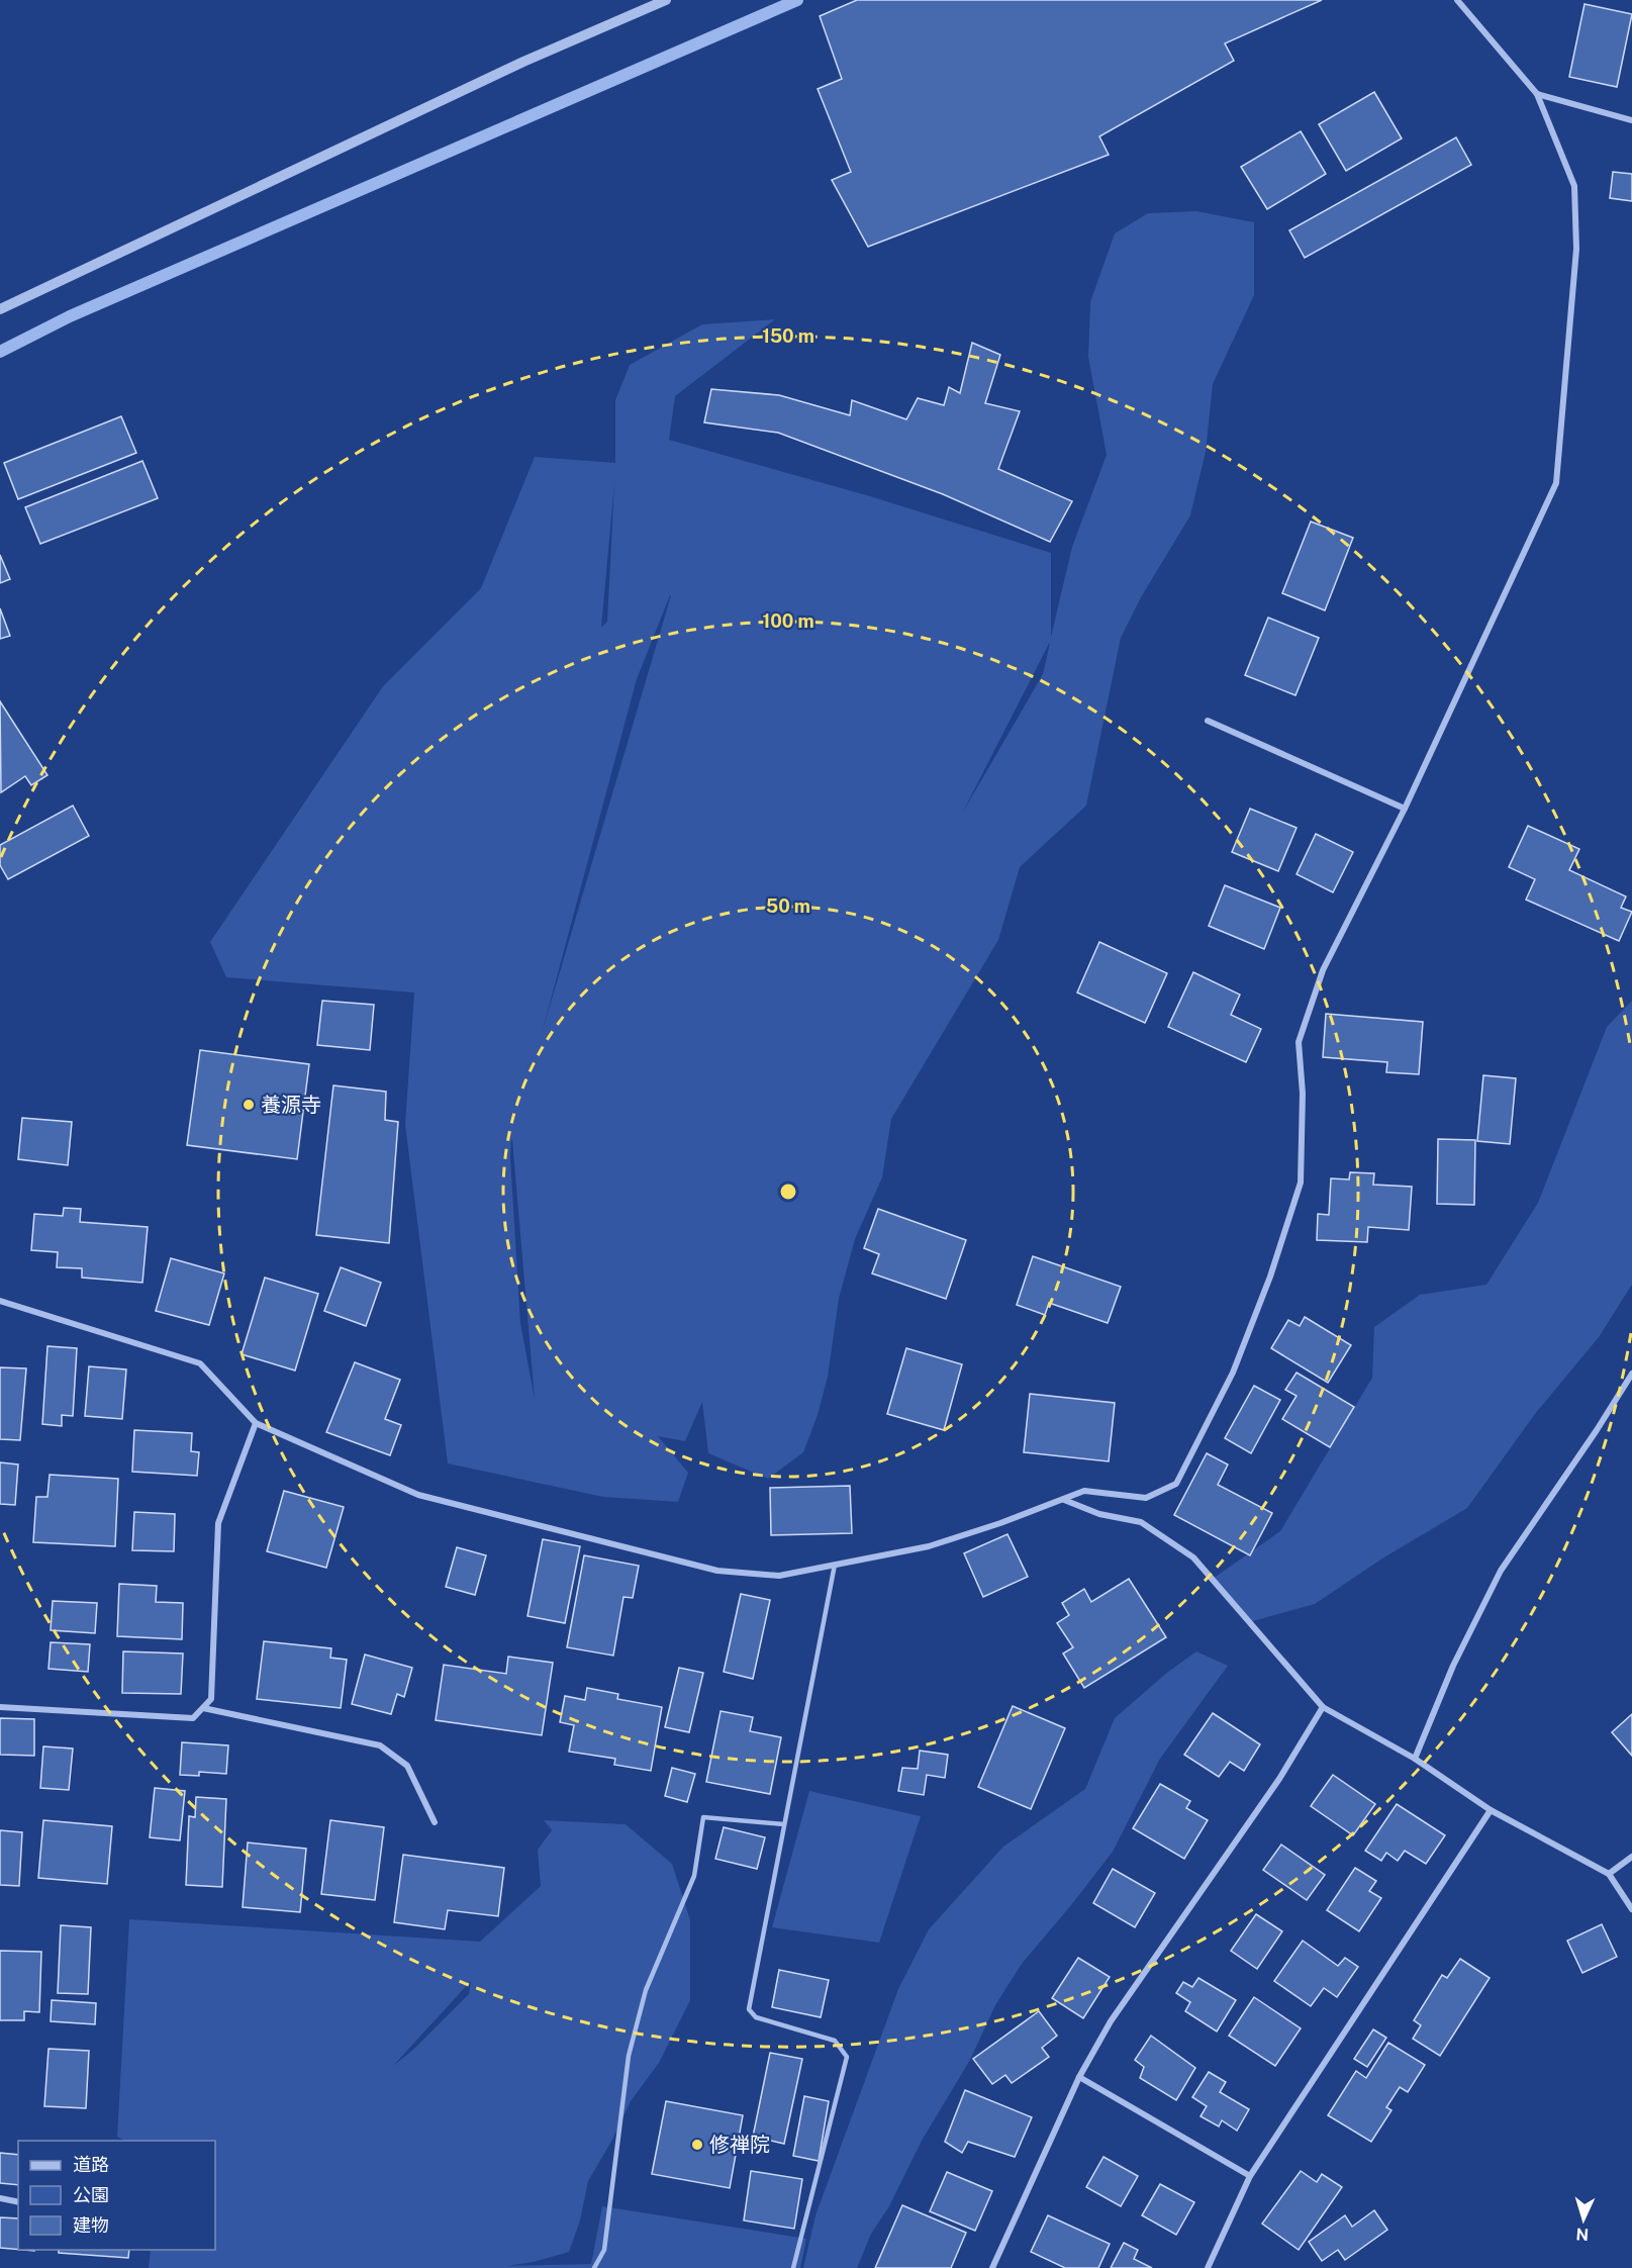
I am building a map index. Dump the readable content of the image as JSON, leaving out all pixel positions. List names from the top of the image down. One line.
{"places":["養源寺","修禅院"],"legend":["道路","公園","建物"],"north":"bottom","rings":["150 m","100 m","50 m"]}
